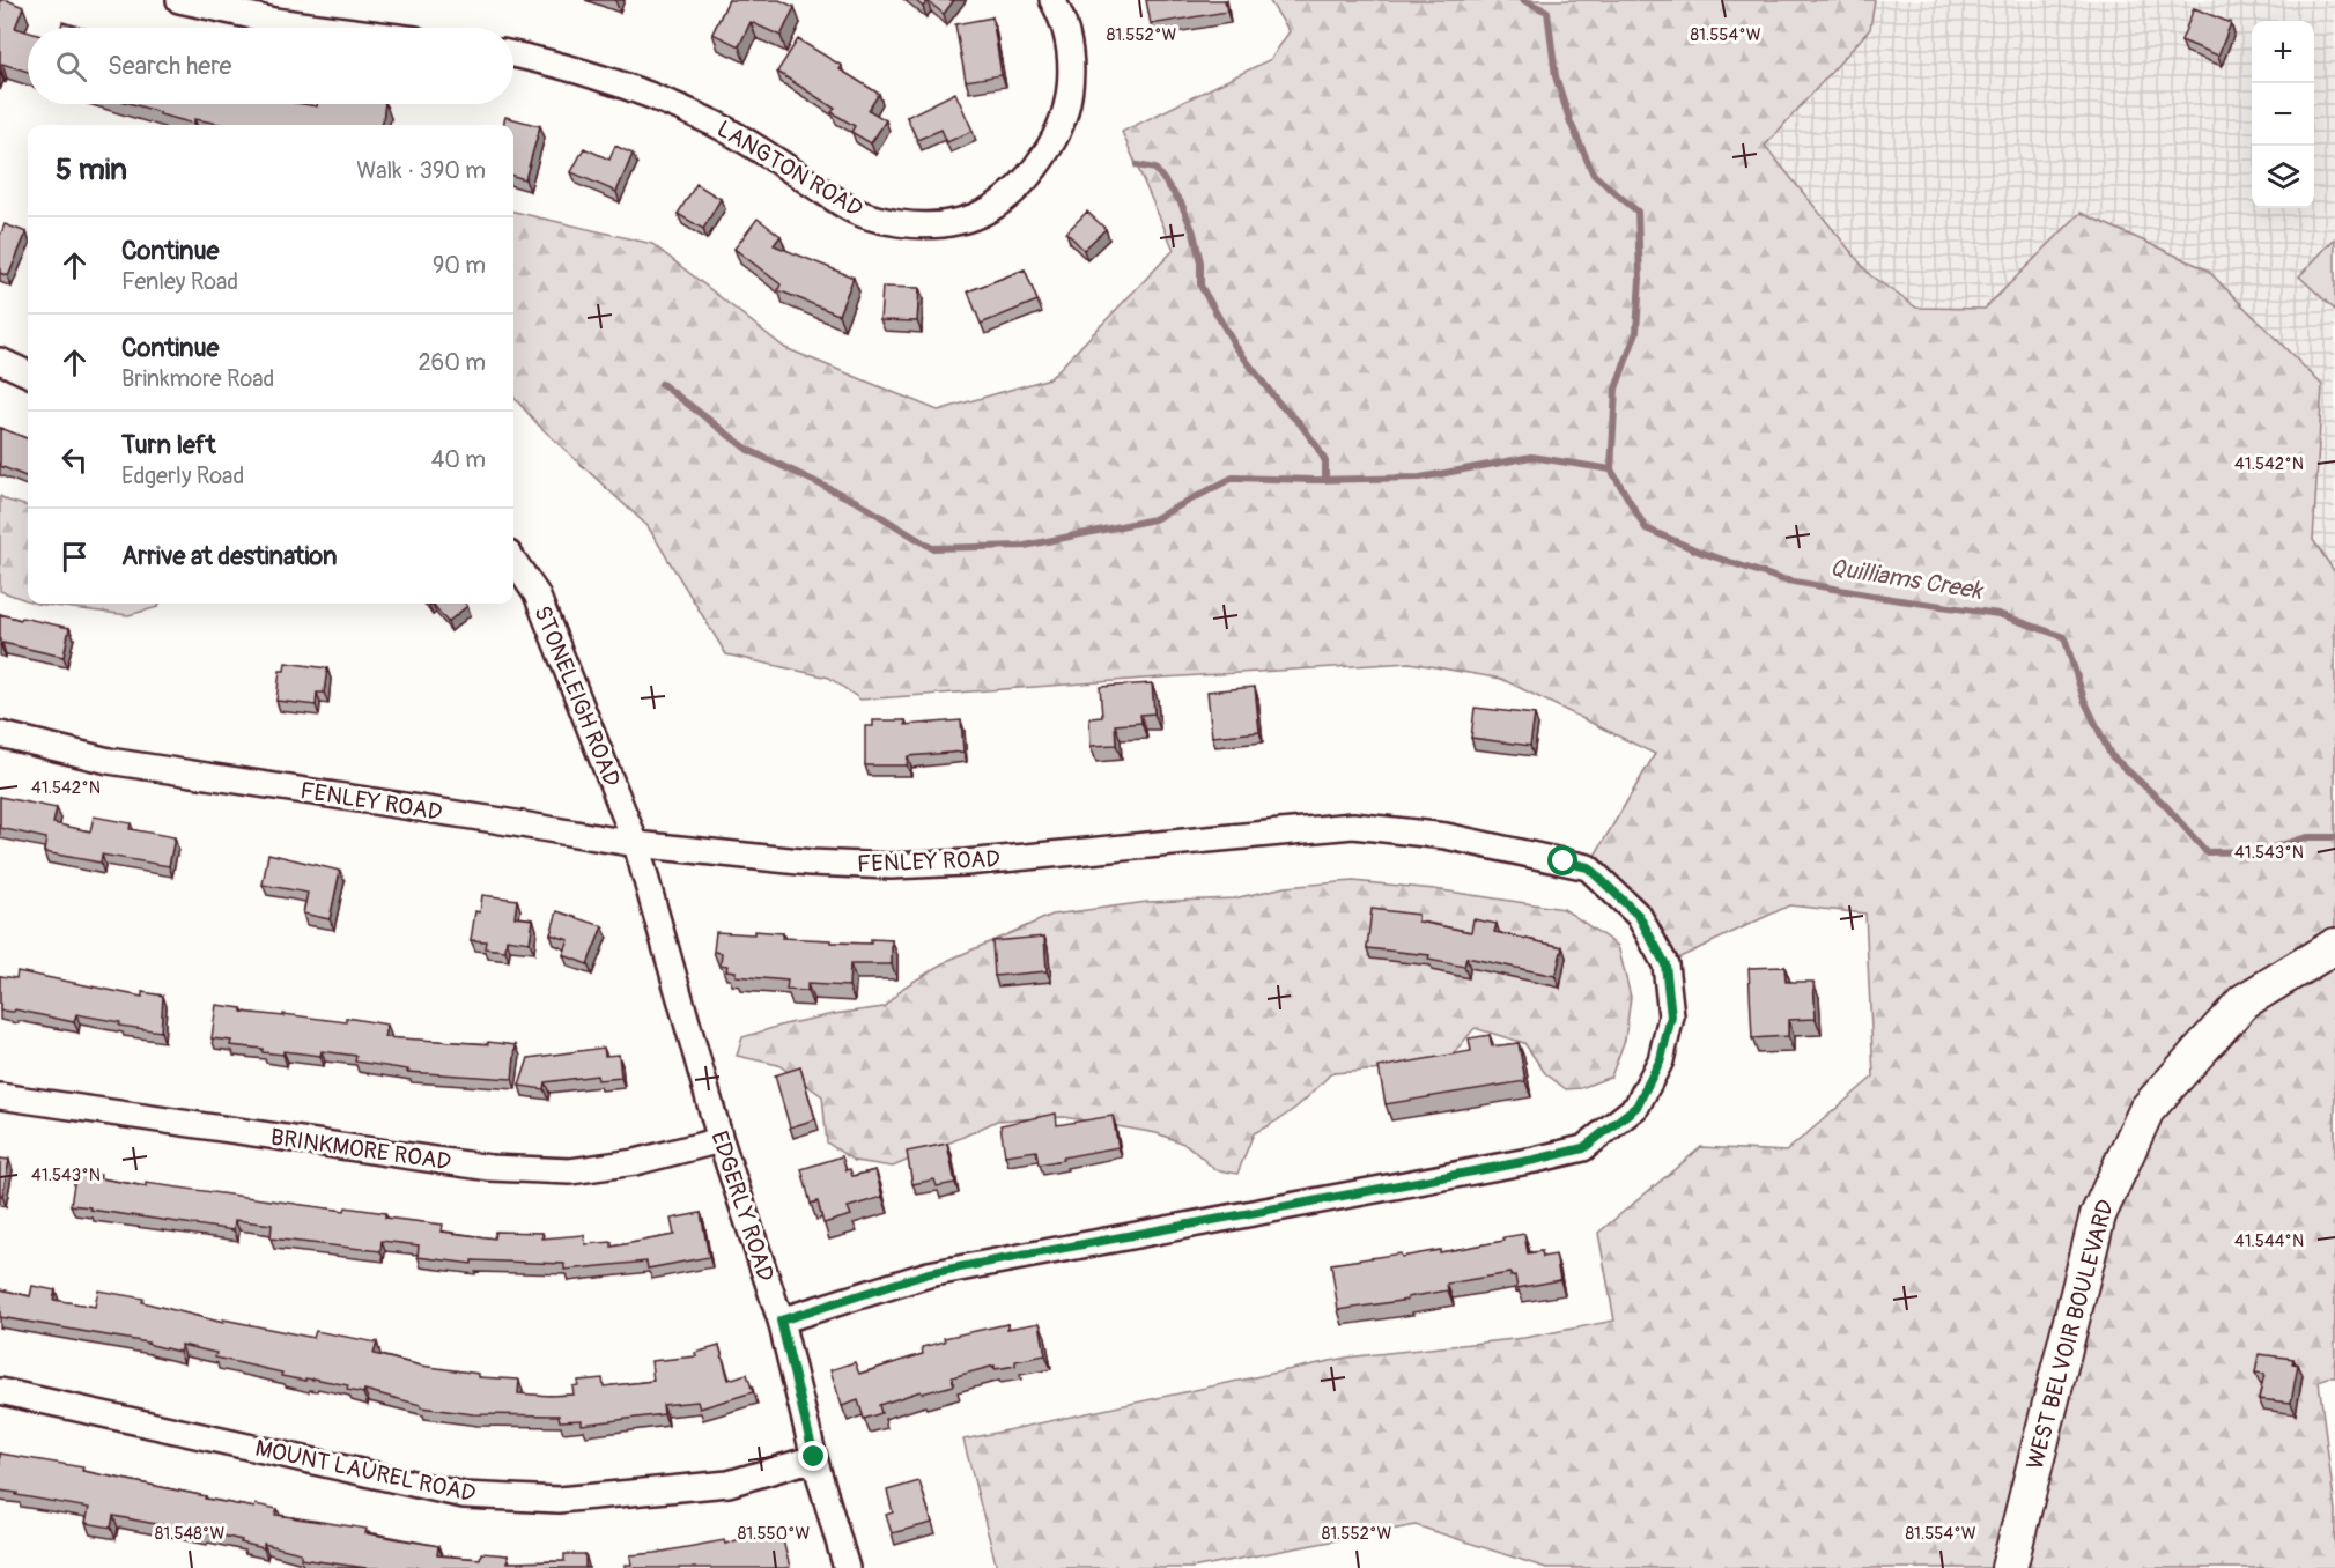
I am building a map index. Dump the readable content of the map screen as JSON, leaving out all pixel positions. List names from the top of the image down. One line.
{"streets":{"street":["LANGTON ROAD","STONELEIGH ROAD","FENLEY ROAD","BRINKMORE ROAD","EDGERLY ROAD","WEST BELVOIR BOULEVARD","MOUNT LAUREL ROAD"]},"crossings":[["STONELEIGH ROAD","FENLEY ROAD"],["STONELEIGH ROAD","EDGERLY ROAD"],["FENLEY ROAD","EDGERLY ROAD"],["BRINKMORE ROAD","EDGERLY ROAD"],["EDGERLY ROAD","MOUNT LAUREL ROAD"]],"water":["Quilliams Creek"],"page":{"map_buttons":["+","−"],"search":"Search here","heading":["5 min","Walk · 390 m"],"list":[["Continue","Fenley Road","90 m"],["Continue","Brinkmore Road","260 m"],["Turn left","Edgerly Road","40 m"],"Arrive at destination"]},"coordinates":["81.552°W","81.554°W","41.542°N","41.543°N","41.544°N","81.548°W","81.550°W"]}
